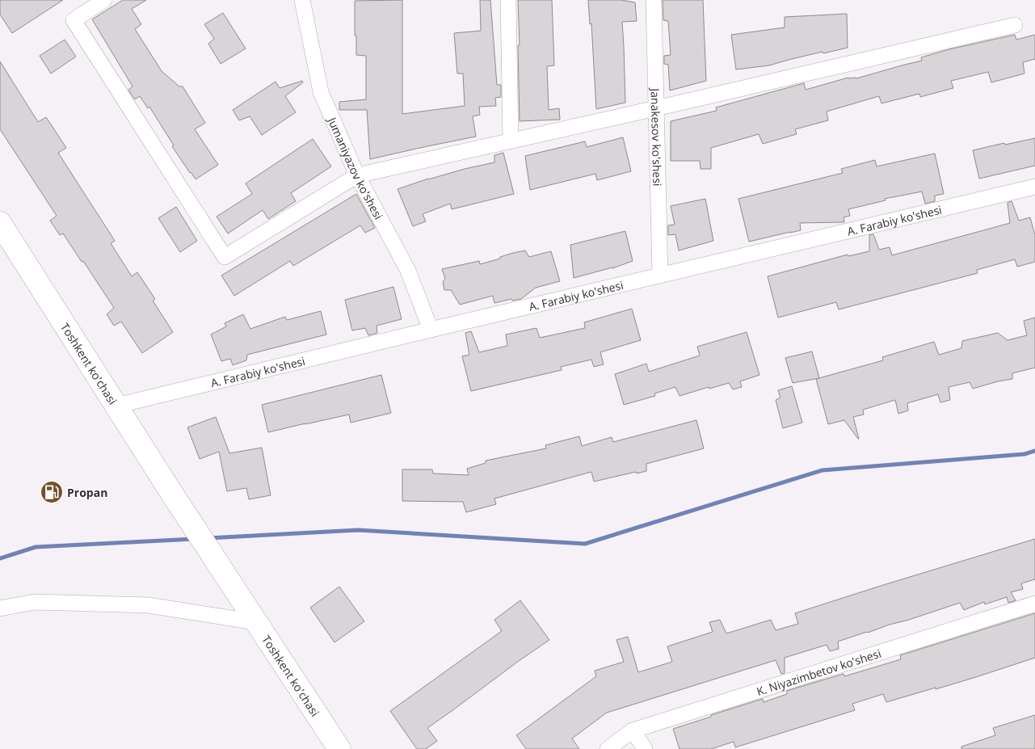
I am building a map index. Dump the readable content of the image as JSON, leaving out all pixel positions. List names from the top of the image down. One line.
{"streets":{"highway":["Toshkent ko'chasi"],"street":["Janakesov ko'shesi","Jumaniyazov ko'shesi","A. Farabiy ko'shesi","K. Niyazimbetov ko'shesi"]},"crossings":[["Janakesov ko'shesi","A. Farabiy ko'shesi"],["Jumaniyazov ko'shesi","A. Farabiy ko'shesi"],["A. Farabiy ko'shesi","Toshkent ko'chasi"]],"places":{"fuel station":["Propan"]}}
